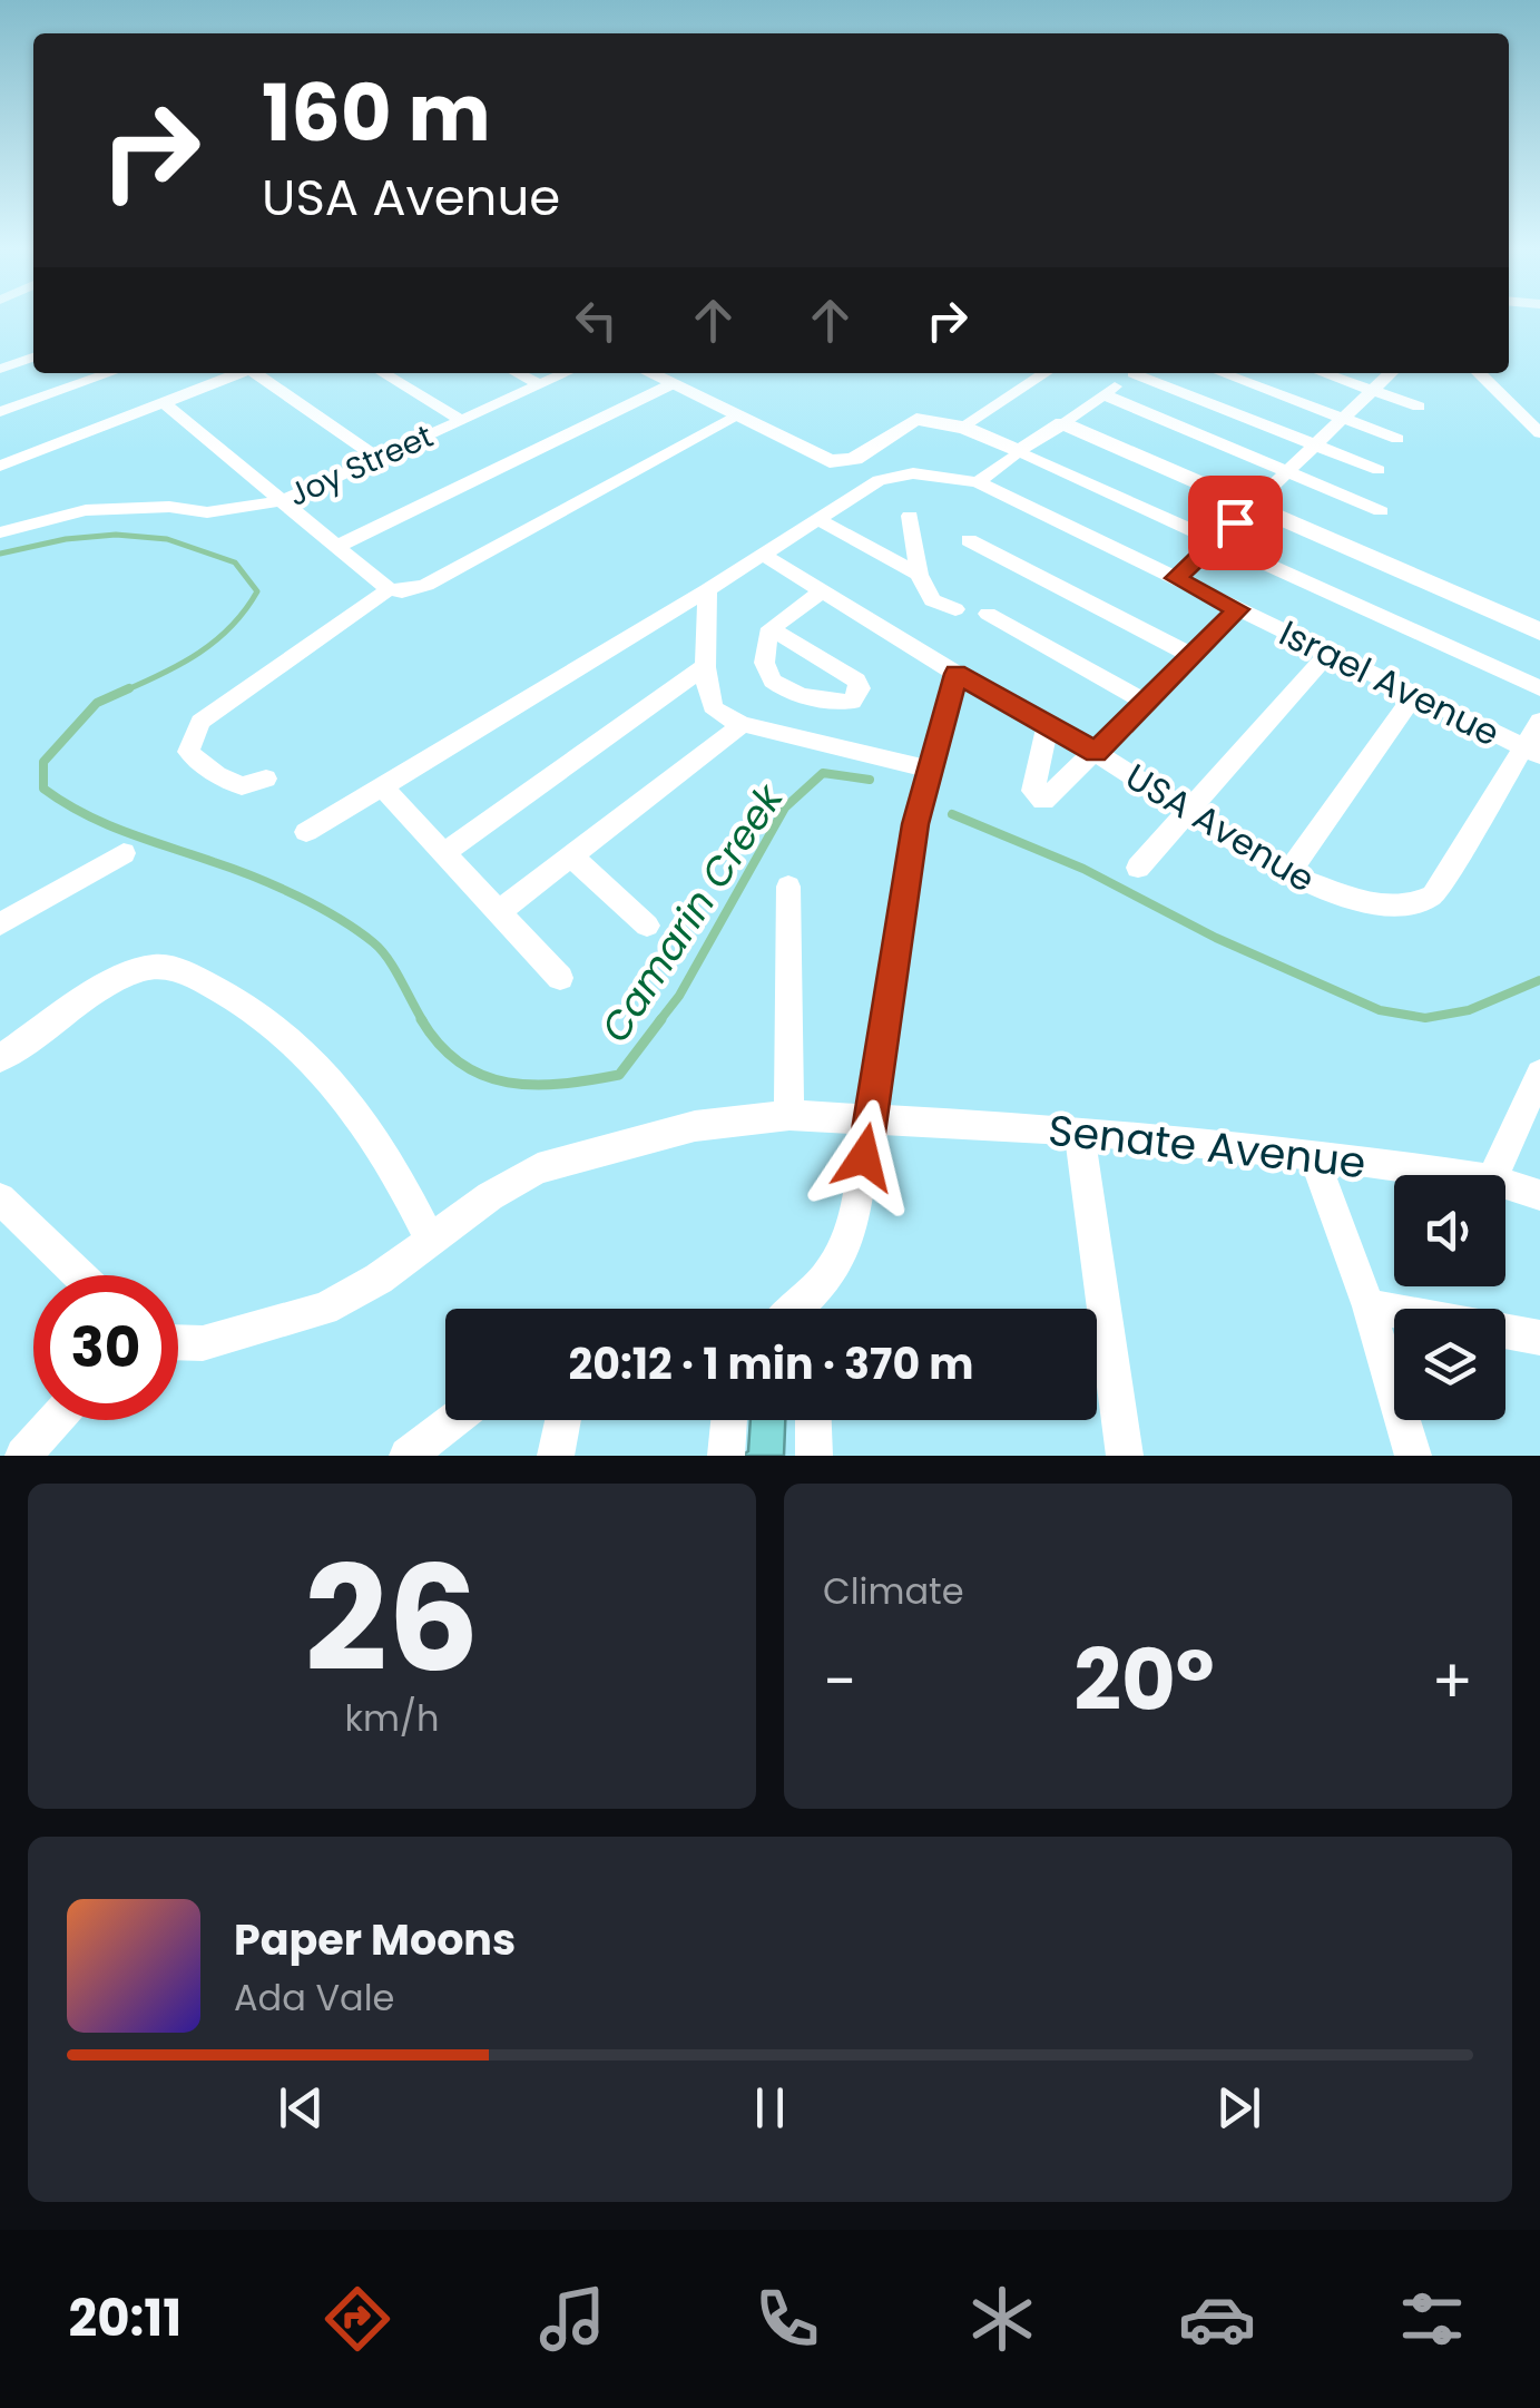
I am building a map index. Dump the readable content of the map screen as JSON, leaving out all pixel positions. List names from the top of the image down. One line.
{"streets":{"street":["Joy Street","Israel Avenue","USA Avenue","Senate Avenue"]},"crossings":[["Israel Avenue","USA Avenue"]],"water":["Camarin Creek"],"page":{"turn":["160 m","USA Avenue"],"limit":"30","trip":"20:12 · 1 min · 370 m","tile":[["26","km/h"],"Climate"],"heat":["−","20°","+"],"song":["Paper Moons","Ada Vale"],"tabs":"20:11"}}
